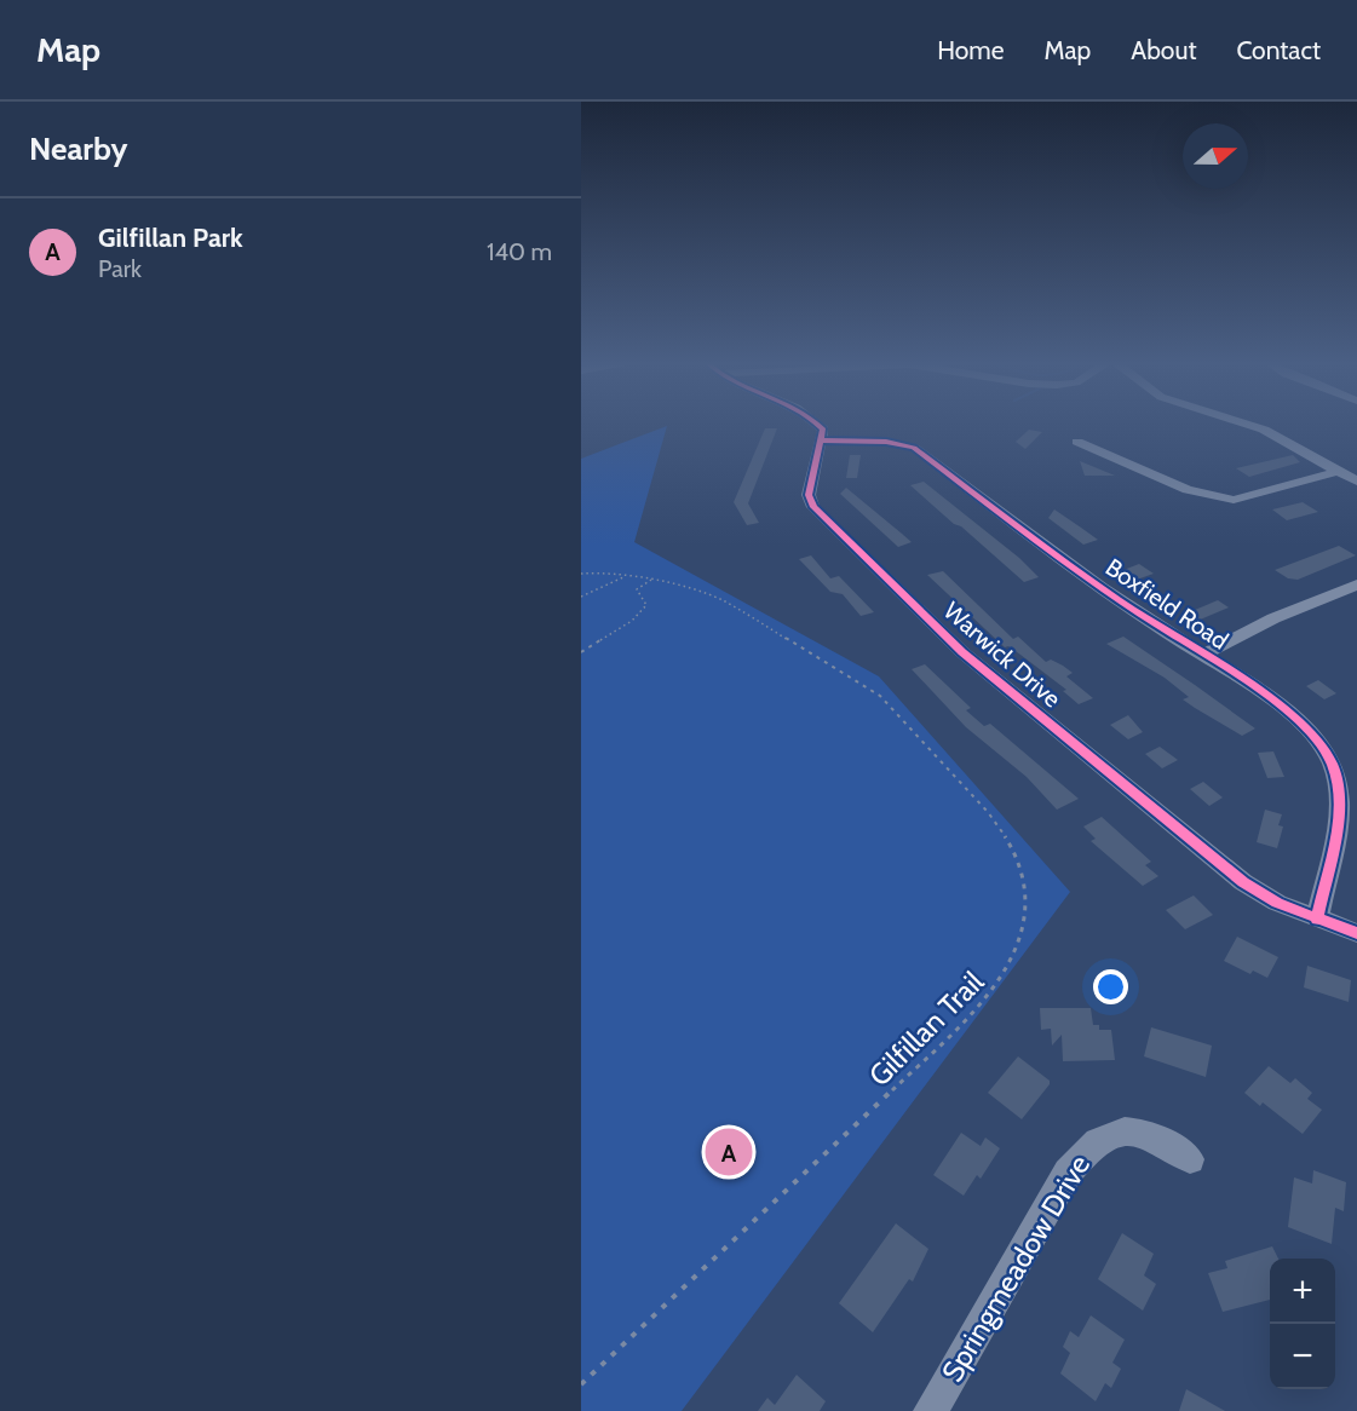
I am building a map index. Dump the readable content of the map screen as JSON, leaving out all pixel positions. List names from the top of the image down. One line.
{"streets":{"street":["Boxfield Road","Warwick Drive","Springmeadow Drive"],"path":["Gilfillan Trail"]},"crossings":[["Boxfield Road","Warwick Drive"]],"north":"right","page":{"header":"Map","nav":["Home","Map","About","Contact"],"heading":"Nearby","list":[{"mark":"A","name":"Gilfillan Park","note":"Park","value":"140 m"}],"pins":"A","map_buttons":["+","−"]}}
